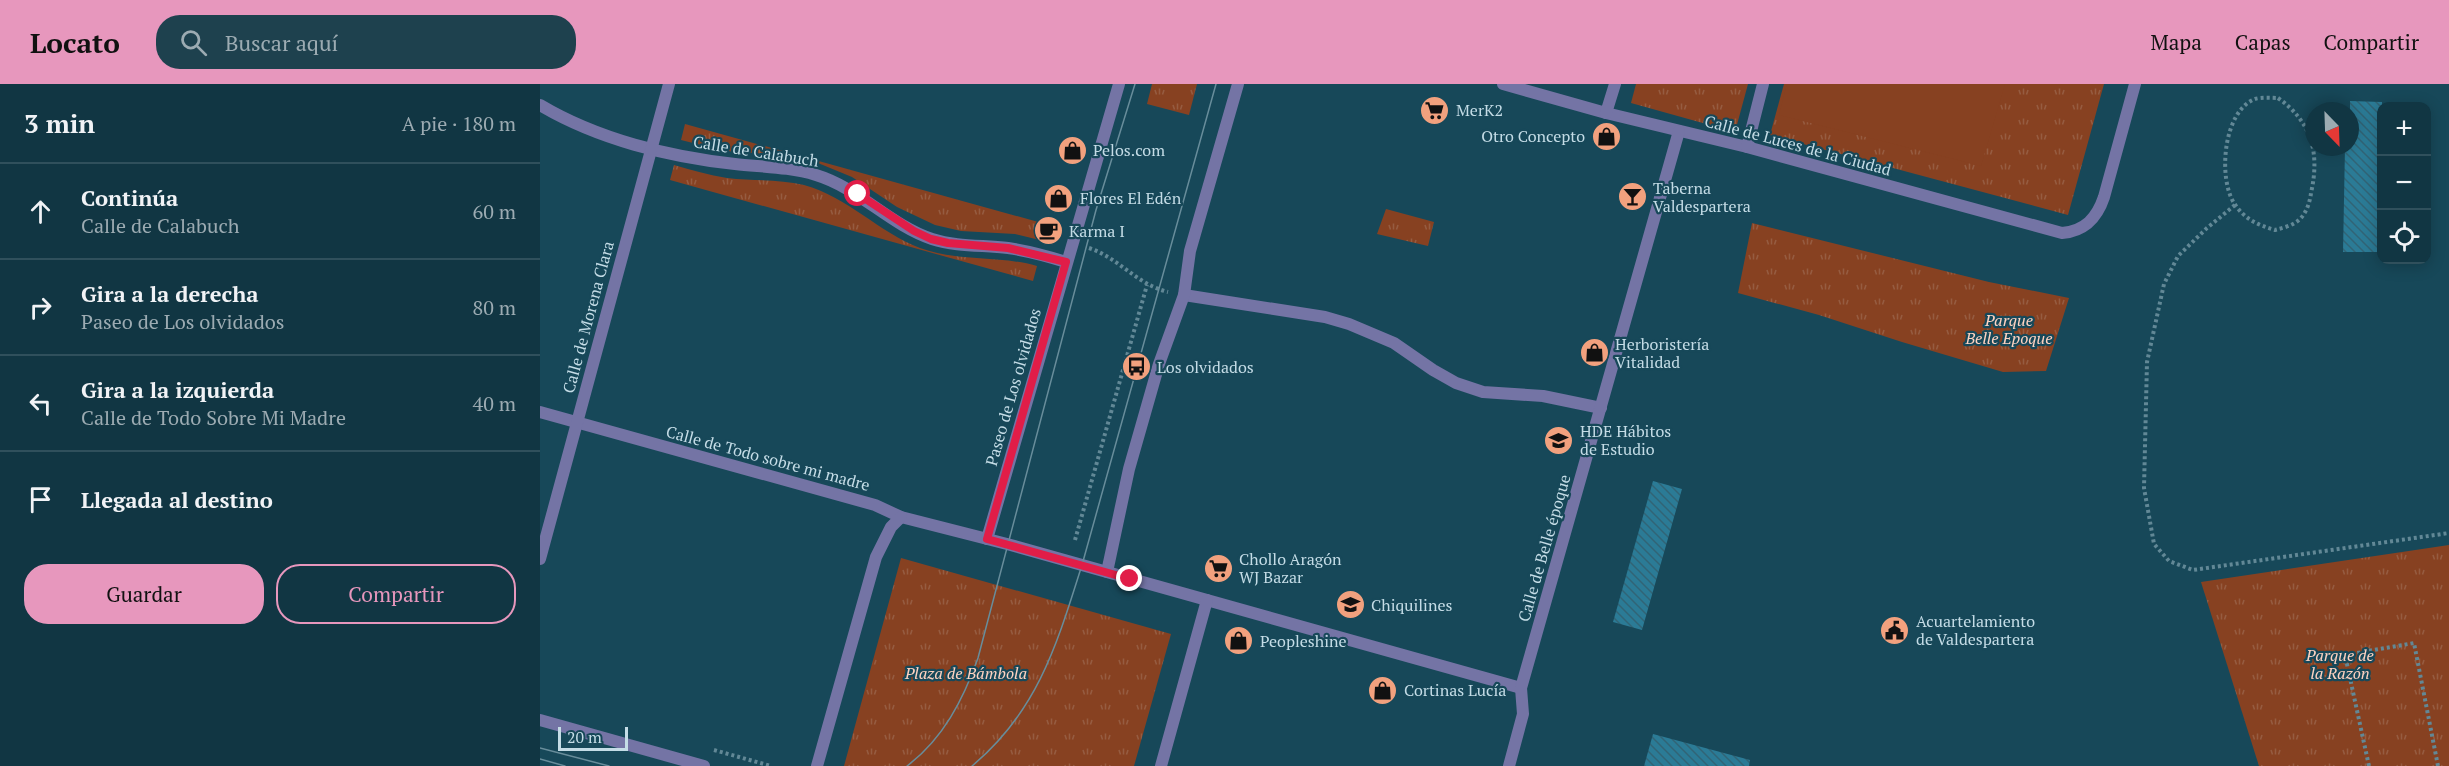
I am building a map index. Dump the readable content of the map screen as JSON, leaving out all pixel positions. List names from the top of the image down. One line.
{"streets":{"street":["Calle de Luces de la Ciudad","Calle de Calabuch","Calle de Morena Clara","Paseo de Los olvidados","Calle de Todo sobre mi madre","Calle de Belle époque"]},"crossings":[["Calle de Luces de la Ciudad","Calle de Belle époque"],["Calle de Calabuch","Calle de Morena Clara"],["Calle de Calabuch","Paseo de Los olvidados"],["Calle de Morena Clara","Calle de Todo sobre mi madre"],["Paseo de Los olvidados","Calle de Todo sobre mi madre"]],"parks":["Parque Belle Epoque","Parque de la Razón","Plaza de Bámbola"],"places":{"supermarket":["MerK2","Chollo Aragón WJ Bazar"],"shop":["Otro Concepto","Pelos.com","Flores El Edén","Herboristería Vitalidad","Peopleshine","Cortinas Lucía"],"bar":["Taberna Valdespartera"],"cafe":["Karma I"],"bus stop":["Los olvidados"],"school or university":["HDE Hábitos de Estudio","Chiquilines"],"public building":["Acuartelamiento de Valdespartera"]},"scale_bar":"20 m","north":"bottom right","page":{"header":"Locato","search":"Buscar aquí","nav":["Mapa","Capas","Compartir"],"heading":["3 min","A pie · 180 m"],"map_buttons":["+","−"],"list":[["Continúa","Calle de Calabuch","60 m"],["Gira a la derecha","Paseo de Los olvidados","80 m"],["Gira a la izquierda","Calle de Todo Sobre Mi Madre","40 m"],"Llegada al destino"],"buttons":["Guardar","Compartir"],"scale":"20 m"}}
